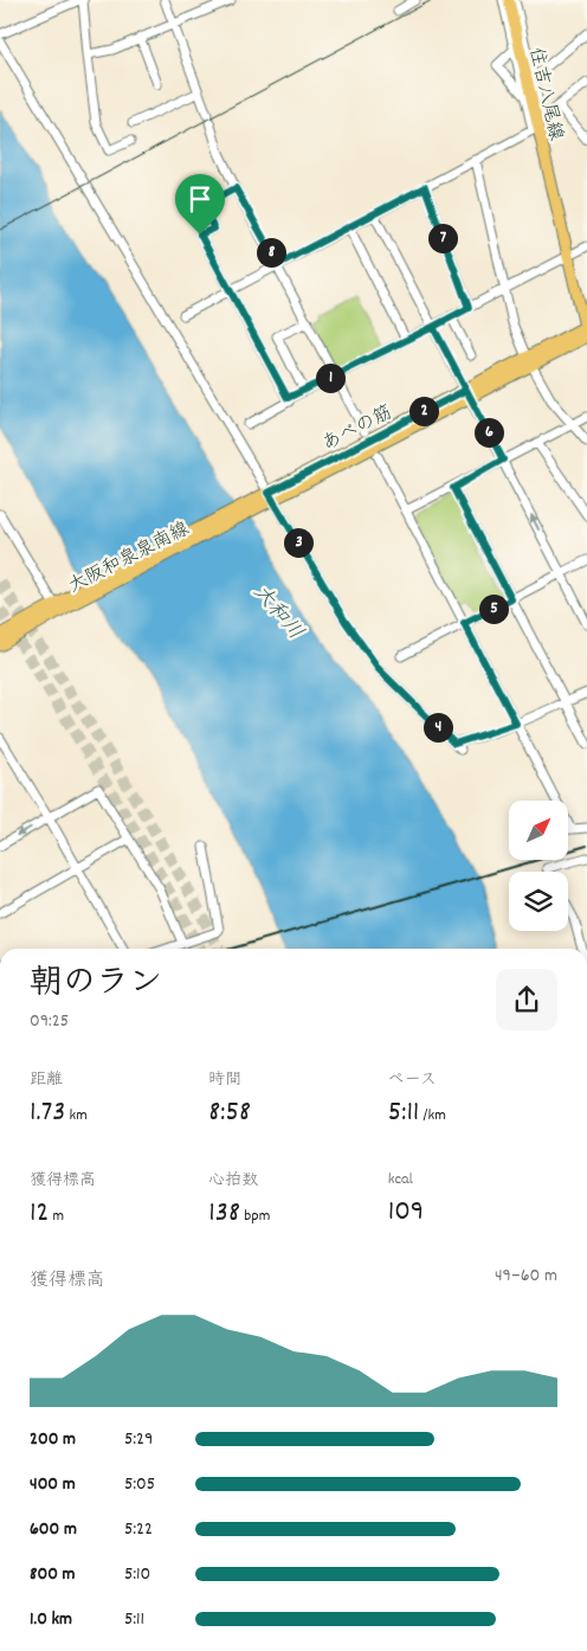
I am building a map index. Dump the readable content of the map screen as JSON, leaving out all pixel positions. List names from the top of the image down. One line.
{"streets":{"main road":["住吉八尾線","あべの筋","大阪和泉泉南線"]},"crossings":[["住吉八尾線","あべの筋"],["あべの筋","大阪和泉泉南線"]],"water":["大和川"],"north":"top right","page":{"pins":["7","8","1","2","6","3","5","4"],"heading":["朝のラン","09:25"],"stats":[["距離","1.73 km"],["時間","8:58"],["ペース","5:11 /km"],["獲得標高","12 m"],["心拍数","138 bpm"],["kcal","109"]],"chart":["獲得標高","49–60 m"],"list":[{"name":"200 m","note":"5:29"},{"name":"400 m","note":"5:05"},{"name":"600 m","note":"5:22"},{"name":"800 m","note":"5:10"},{"name":"1.0 km","note":"5:11"}]}}
